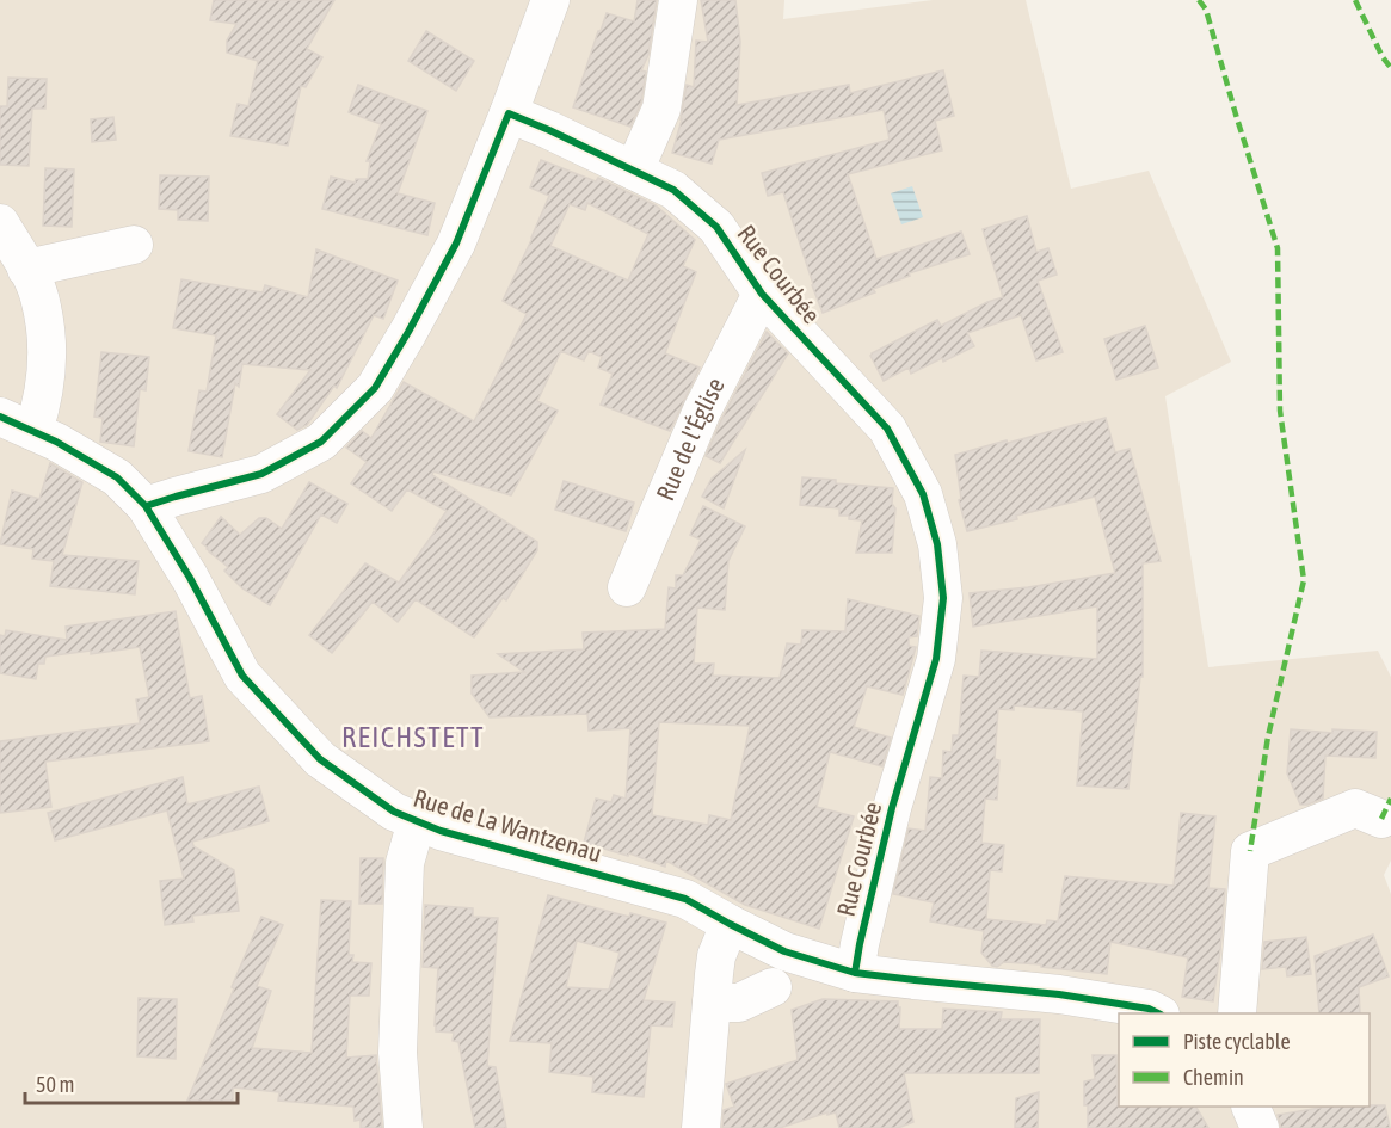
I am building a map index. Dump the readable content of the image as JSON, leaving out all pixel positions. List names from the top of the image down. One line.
{"streets":{"street":["Rue Courbée","Rue de l'Église","Rue de La Wantzenau"]},"crossings":[["Rue Courbée","Rue de l'Église"],["Rue Courbée","Rue de La Wantzenau"]],"districts":["REICHSTETT"],"legend":["Piste cyclable","Chemin"],"scale_bar":"50 m"}
